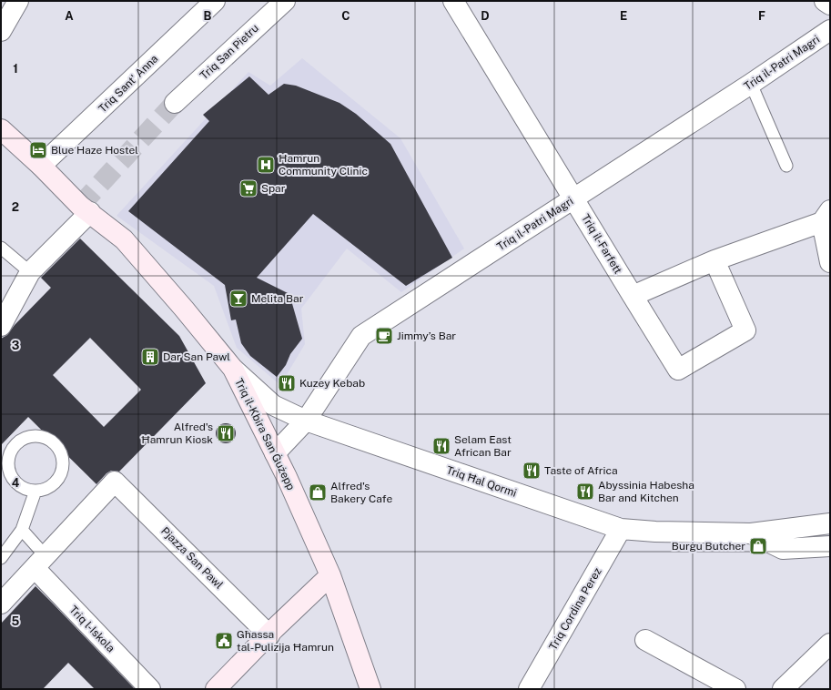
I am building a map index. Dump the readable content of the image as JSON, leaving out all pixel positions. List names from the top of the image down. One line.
{"streets":{"main road":["Triq il-Kbira San Ġużepp"],"street":["Triq San Pietru","Triq il-Patri Magri","Triq Sant' Anna","Triq il-Farfett","Triq Ħal Qormi","Pjazza San Pawl","Triq Cordina Perez","Triq l-Iskola"]},"crossings":[["Triq il-Patri Magri","Triq il-Farfett"],["Triq il-Patri Magri","Triq il-Kbira San Ġużepp"],["Triq il-Patri Magri","Triq Ħal Qormi"],["Triq Sant' Anna","Triq il-Kbira San Ġużepp"],["Triq il-Kbira San Ġużepp","Triq Ħal Qormi"],["Triq Ħal Qormi","Triq Cordina Perez"],["Pjazza San Pawl","Triq l-Iskola"]],"places":{"hotel":["Blue Haze Hostel"],"hospital":["Ħamrun Community Clinic"],"supermarket":["Spar"],"bar":["Melita Bar"],"cafe":["Jimmy’s Bar"],"building":["Dar San Pawl"],"restaurant":["Kuzey Kebab","Alfred's Ħamrun Kiosk","Selam East African Bar","Taste of Africa","Abyssinia Habesha Bar and Kitchen"],"shop":["Alfred's Bakery Cafe","Burġu Butcher"],"public building":["Għassa tal-Pulizija Ħamrun"]},"grid":{"columns":["A","B","C","D","E","F"],"rows":["1","2","3","4","5"]}}
